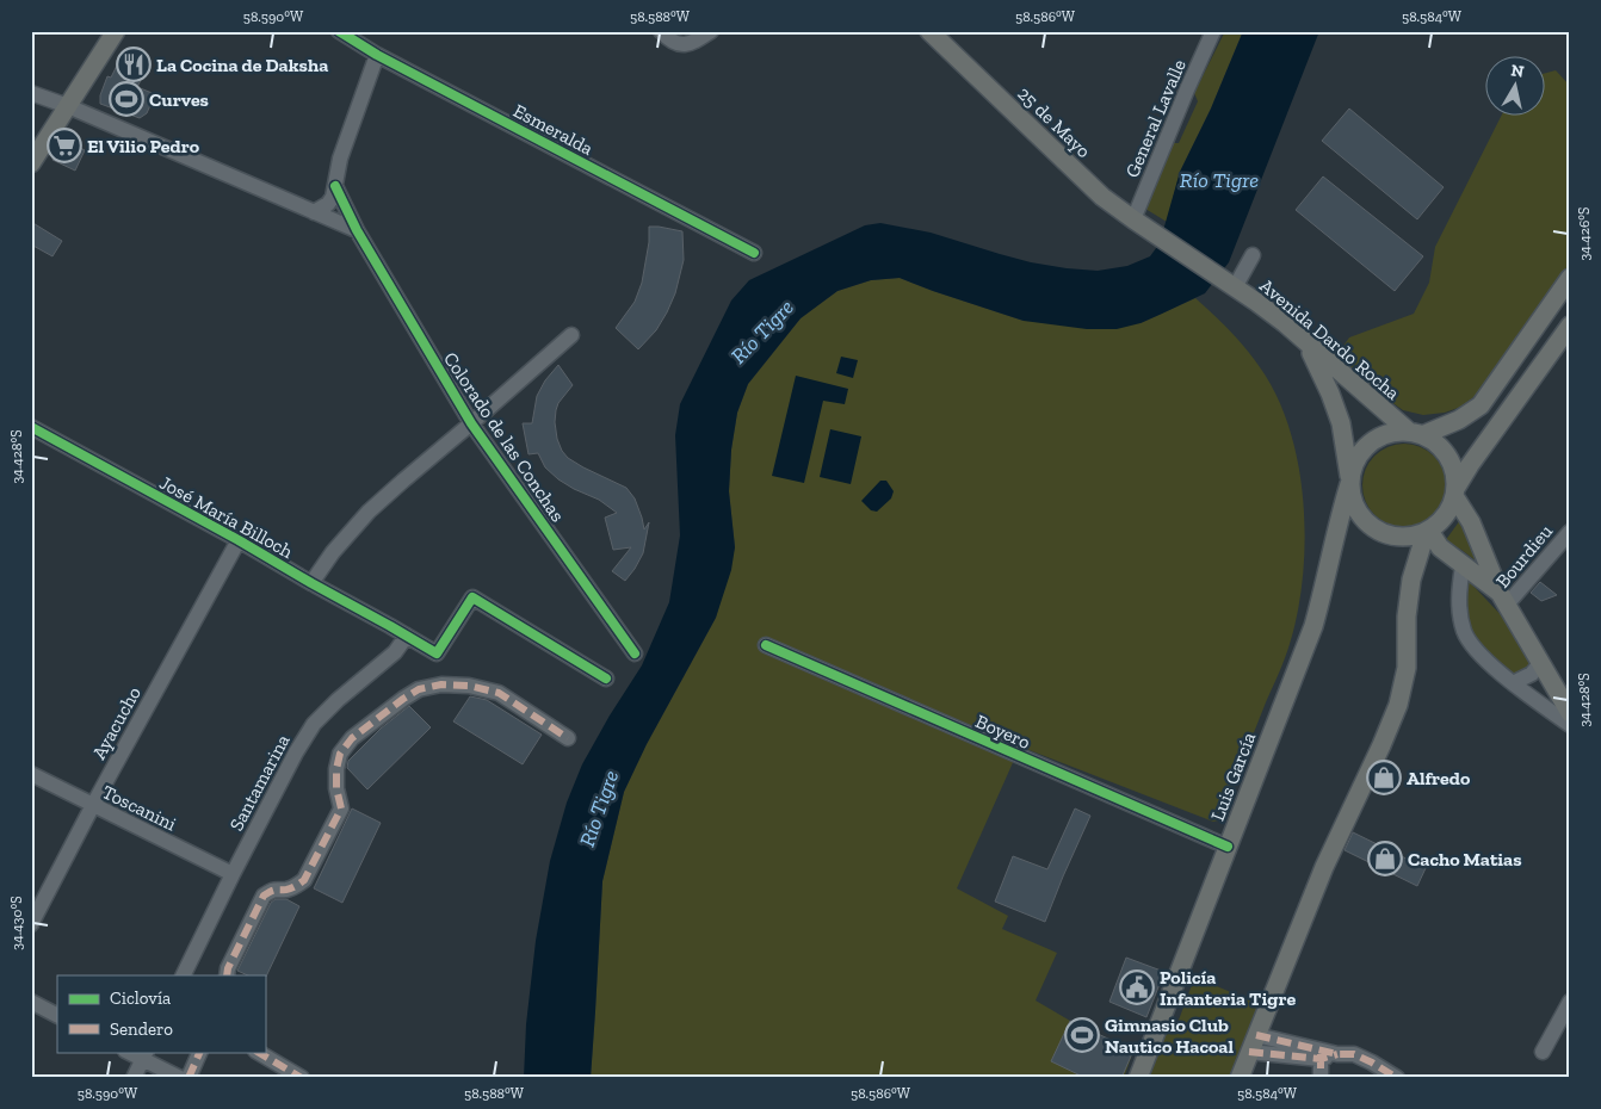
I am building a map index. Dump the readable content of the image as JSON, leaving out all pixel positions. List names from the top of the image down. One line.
{"streets":{"main road":["25 de Mayo","Avenida Dardo Rocha","Luis García"],"street":["General Lavalle","Esmeralda","Colorado de las Conchas","José María Billoch","Bourdieu","Ayacucho","Boyero","Santamarina","Toscanini"]},"crossings":[["General Lavalle","25 de Mayo"],["25 de Mayo","Avenida Dardo Rocha"],["Avenida Dardo Rocha","Luis García"],["José María Billoch","Ayacucho"],["José María Billoch","Santamarina"],["Ayacucho","Toscanini"],["Boyero","Luis García"],["Santamarina","Toscanini"]],"water":["Río Tigre"],"places":{"restaurant":["La Cocina de Daksha"],"sports":["Curves","Gimnasio Club Nautico Hacoal"],"supermarket":["El Vilio Pedro"],"shop":["Alfredo","Cacho Matias"],"public building":["Policía Infanteria Tigre"]},"legend":["Ciclovía","Sendero"],"north":"top","coordinates":["58.590°W","58.588°W","58.586°W","58.584°W","34.426°S","34.428°S","34.430°S"]}
